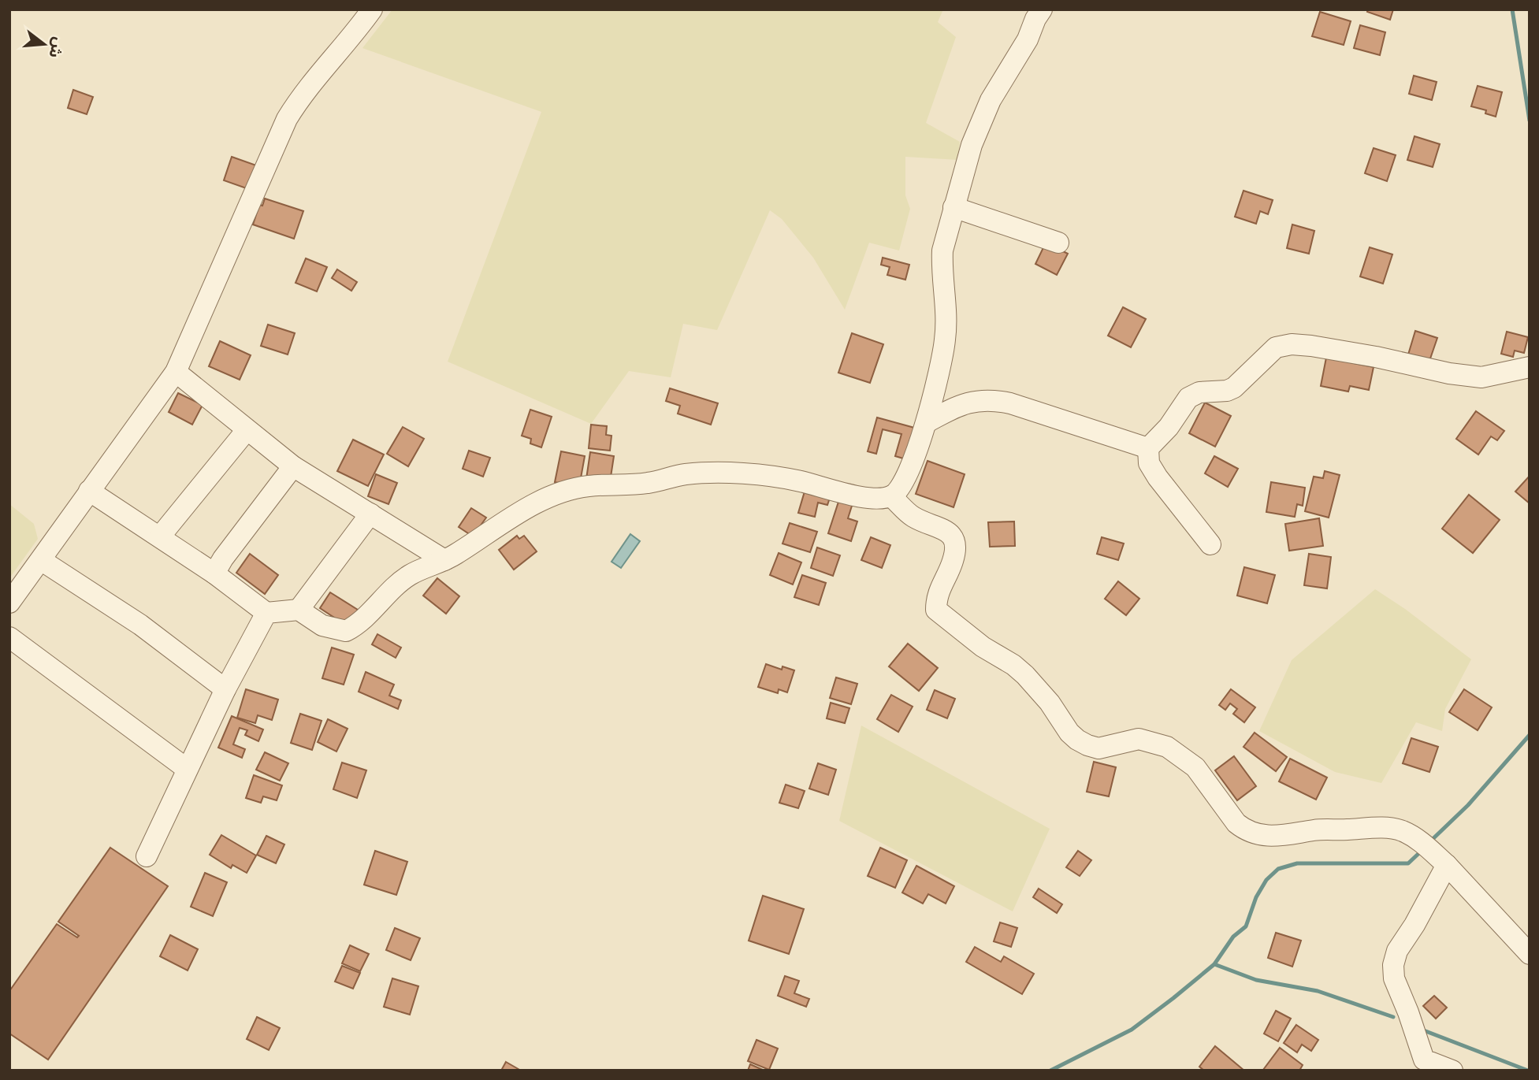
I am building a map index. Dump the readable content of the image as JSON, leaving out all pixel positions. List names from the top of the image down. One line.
{"north":"right"}
